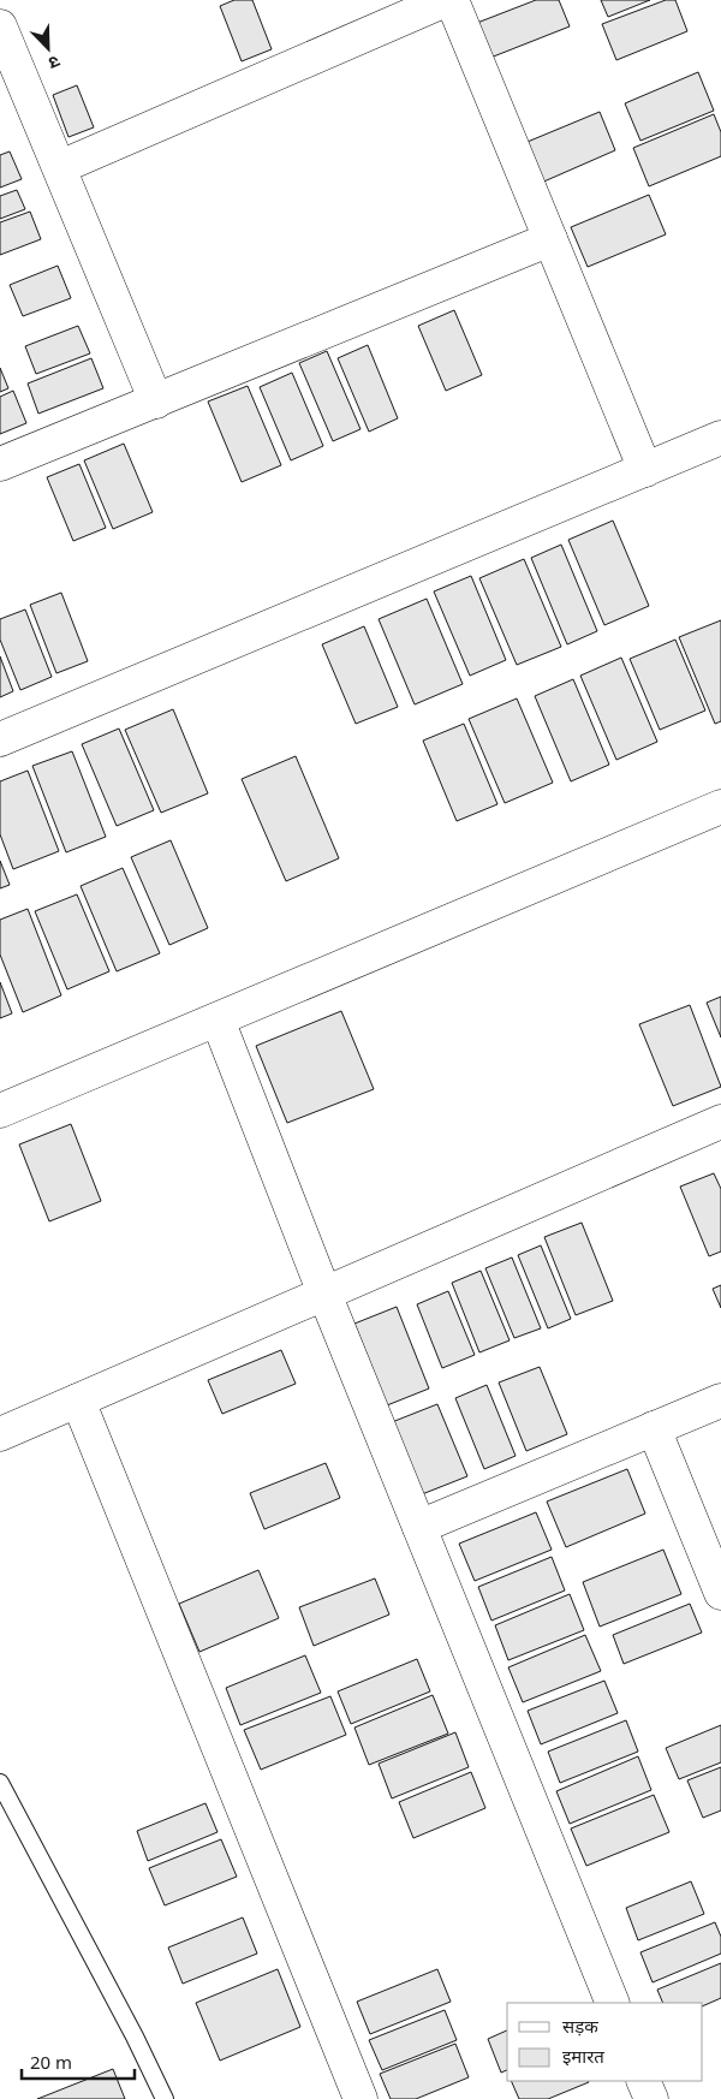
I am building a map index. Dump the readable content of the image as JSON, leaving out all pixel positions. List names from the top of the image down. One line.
{"legend":["सड़क","इमारत"],"scale_bar":"20 m","north":"bottom right"}
